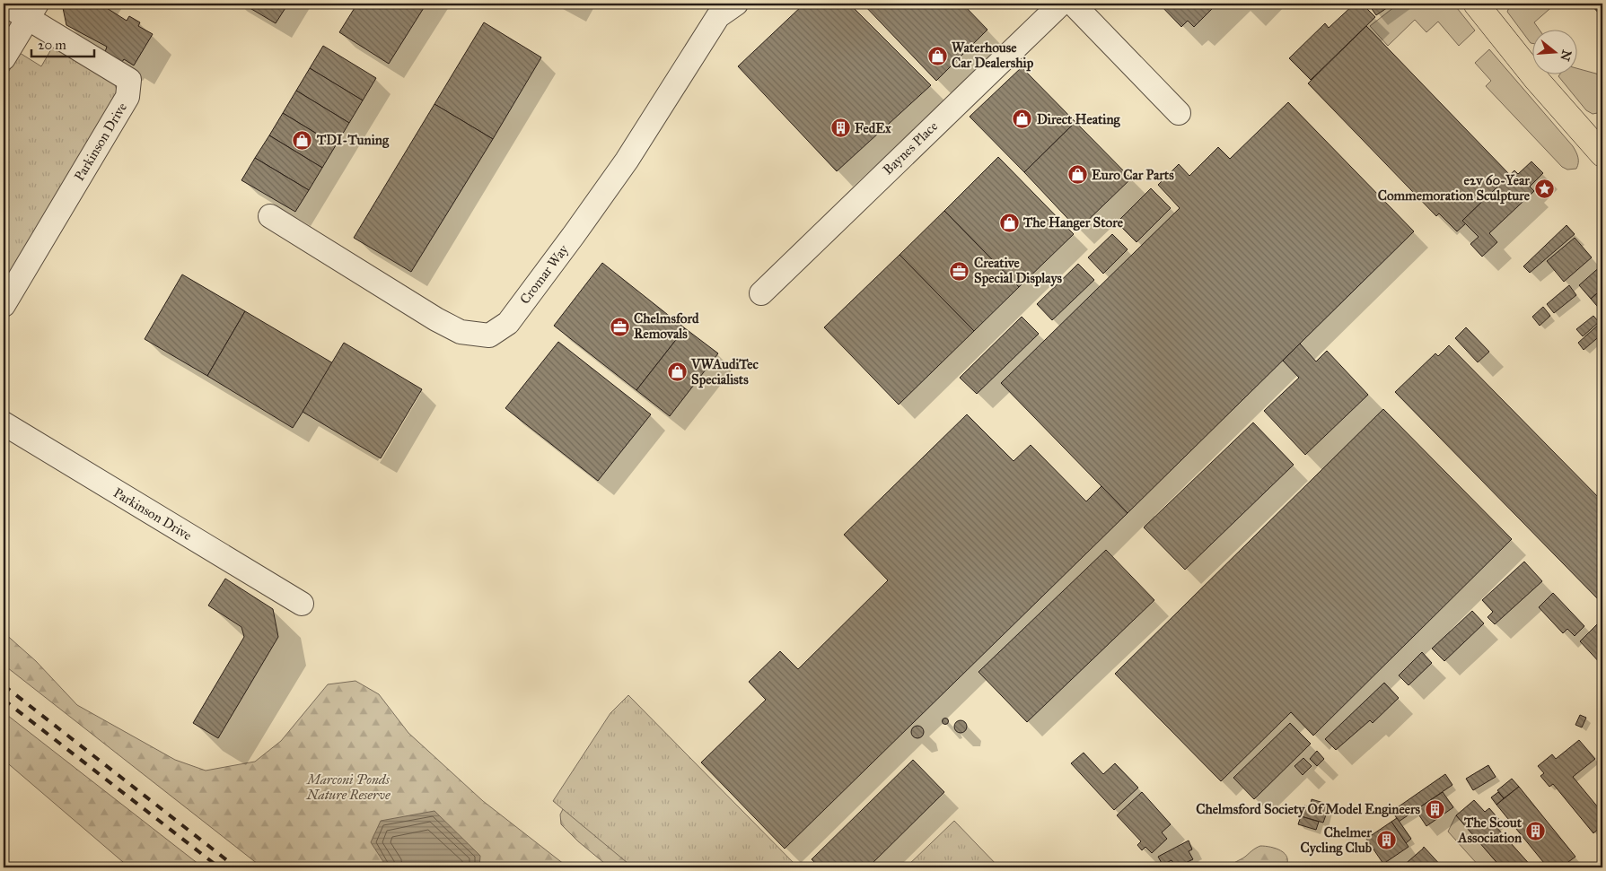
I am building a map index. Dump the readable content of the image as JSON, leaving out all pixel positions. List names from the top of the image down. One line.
{"streets":{"street":["Parkinson Drive","Baynes Place","Cromar Way"]},"parks":["Marconi Ponds Nature Reserve"],"places":{"shop":["Waterhouse Car Dealership","Direct Heating","TDI-Tuning","Euro Car Parts","The Hanger Store","VWAudiTec Specialists"],"building":["FedEx","Chelmsford Society Of Model Engineers","The Scout Association","Chelmer Cycling Club"],"place":["e2v 60-Year Commemoration Sculpture"],"office":["Creative Special Displays","Chelmsford Removals"]},"scale_bar":"20 m","north":"right"}
